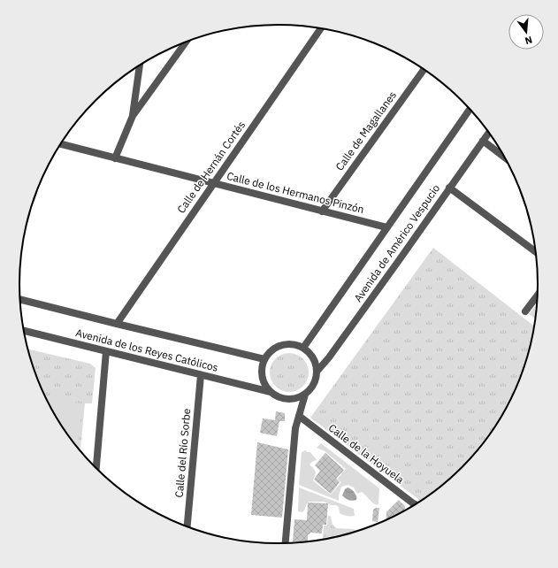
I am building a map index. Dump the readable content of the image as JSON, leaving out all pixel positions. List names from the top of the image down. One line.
{"streets":{"street":["Calle de Magallanes","Calle de Hernán Cortés","Calle de los Hermanos Pinzón","Avenida de Américo Vespucio","Avenida de los Reyes Católicos","Calle del Río Sorbe","Calle de la Hoyuela"]},"crossings":[["Calle de Magallanes","Calle de los Hermanos Pinzón"],["Calle de Hernán Cortés","Calle de los Hermanos Pinzón"],["Calle de Hernán Cortés","Avenida de los Reyes Católicos"],["Calle de los Hermanos Pinzón","Avenida de Américo Vespucio"],["Avenida de Américo Vespucio","Avenida de los Reyes Católicos"],["Avenida de los Reyes Católicos","Calle del Río Sorbe"]],"north":"bottom"}
